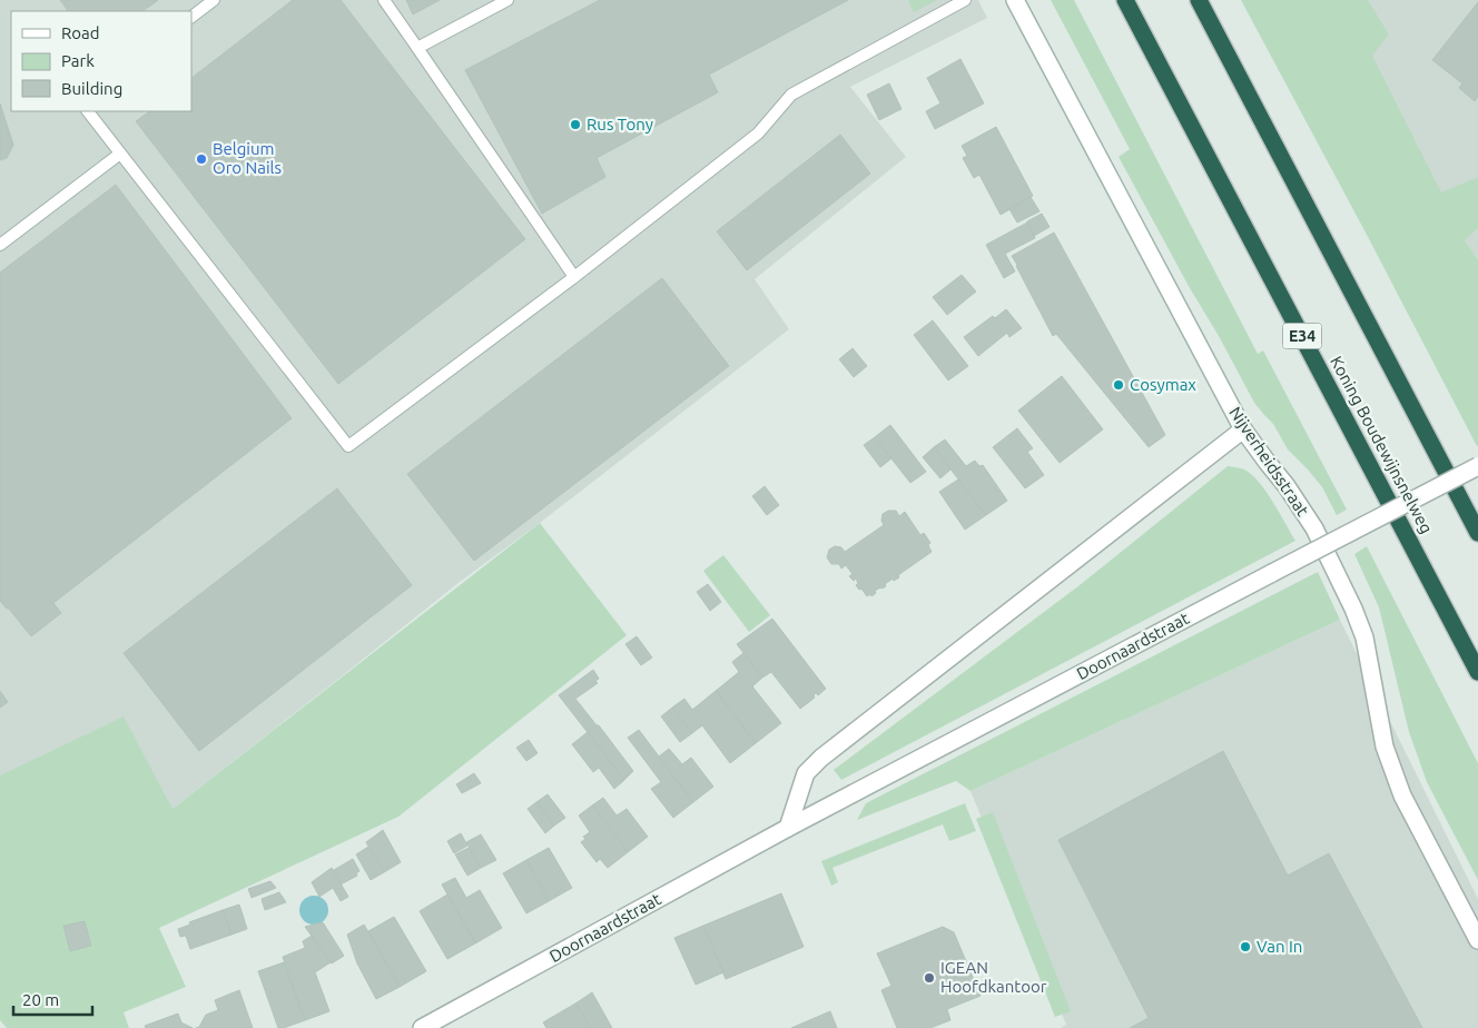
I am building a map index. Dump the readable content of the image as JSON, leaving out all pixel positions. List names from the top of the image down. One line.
{"streets":{"highway":["E34","Koning Boudewijnsnelweg"],"street":["Nijverheidsstraat","Doornaardstraat"]},"places":["Rus Tony","Belgium Oro Nails","Cosymax","Van In","IGEAN Hoofdkantoor"],"legend":["Road","Park","Building"],"scale_bar":"20 m"}
